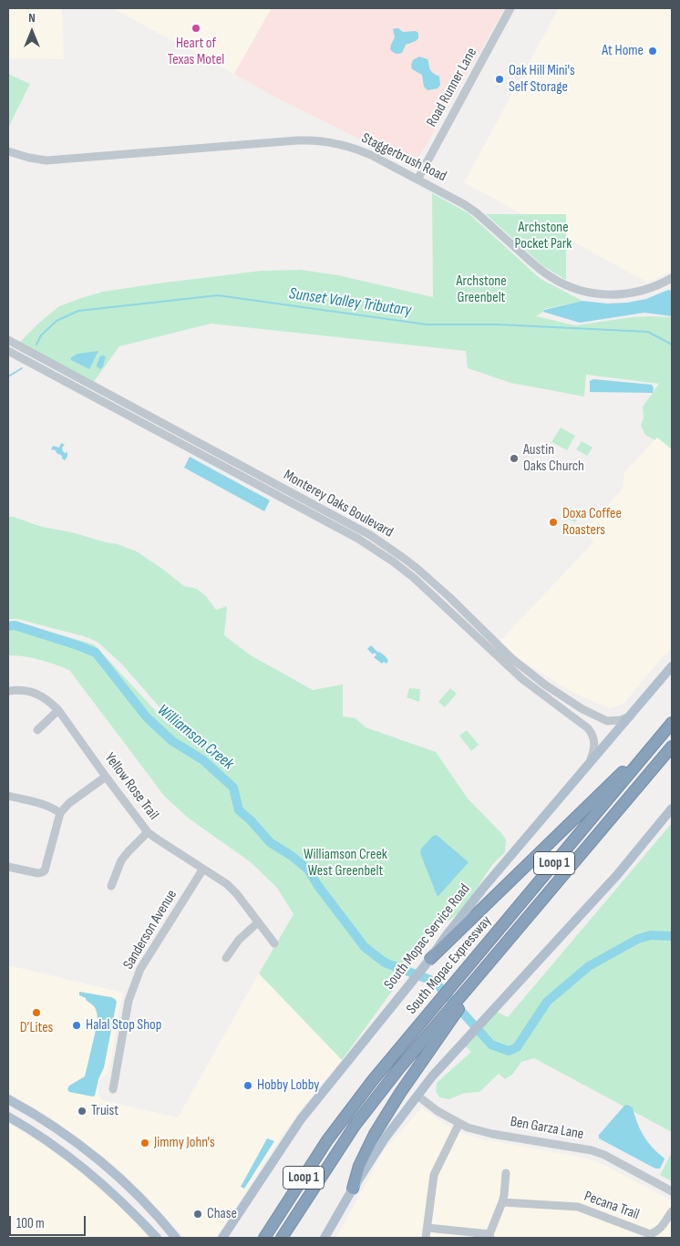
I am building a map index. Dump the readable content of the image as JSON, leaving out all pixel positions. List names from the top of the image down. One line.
{"streets":{"highway":["Loop 1","South Mopac Expressway"],"main road":["South Mopac Service Road"],"street":["Road Runner Lane","Staggerbrush Road","Monterey Oaks Boulevard","Yellow Rose Trail","Sanderson Avenue","Ben Garza Lane","Pecana Trail"]},"crossings":[["Road Runner Lane","Staggerbrush Road"],["Monterey Oaks Boulevard","South Mopac Service Road"],["Yellow Rose Trail","Sanderson Avenue"]],"water":["Sunset Valley Tributary","Williamson Creek"],"parks":["Archstone Pocket Park","Archstone Greenbelt","Williamson Creek West Greenbelt"],"places":["Heart of Texas Motel","At Home","Oak Hill Mini's Self Storage","Austin Oaks Church","Doxa Coffee Roasters","D’Lites","Halal Stop Shop","Hobby Lobby","Truist","Jimmy John's","Chase"],"scale_bar":"100 m","north":"top"}
